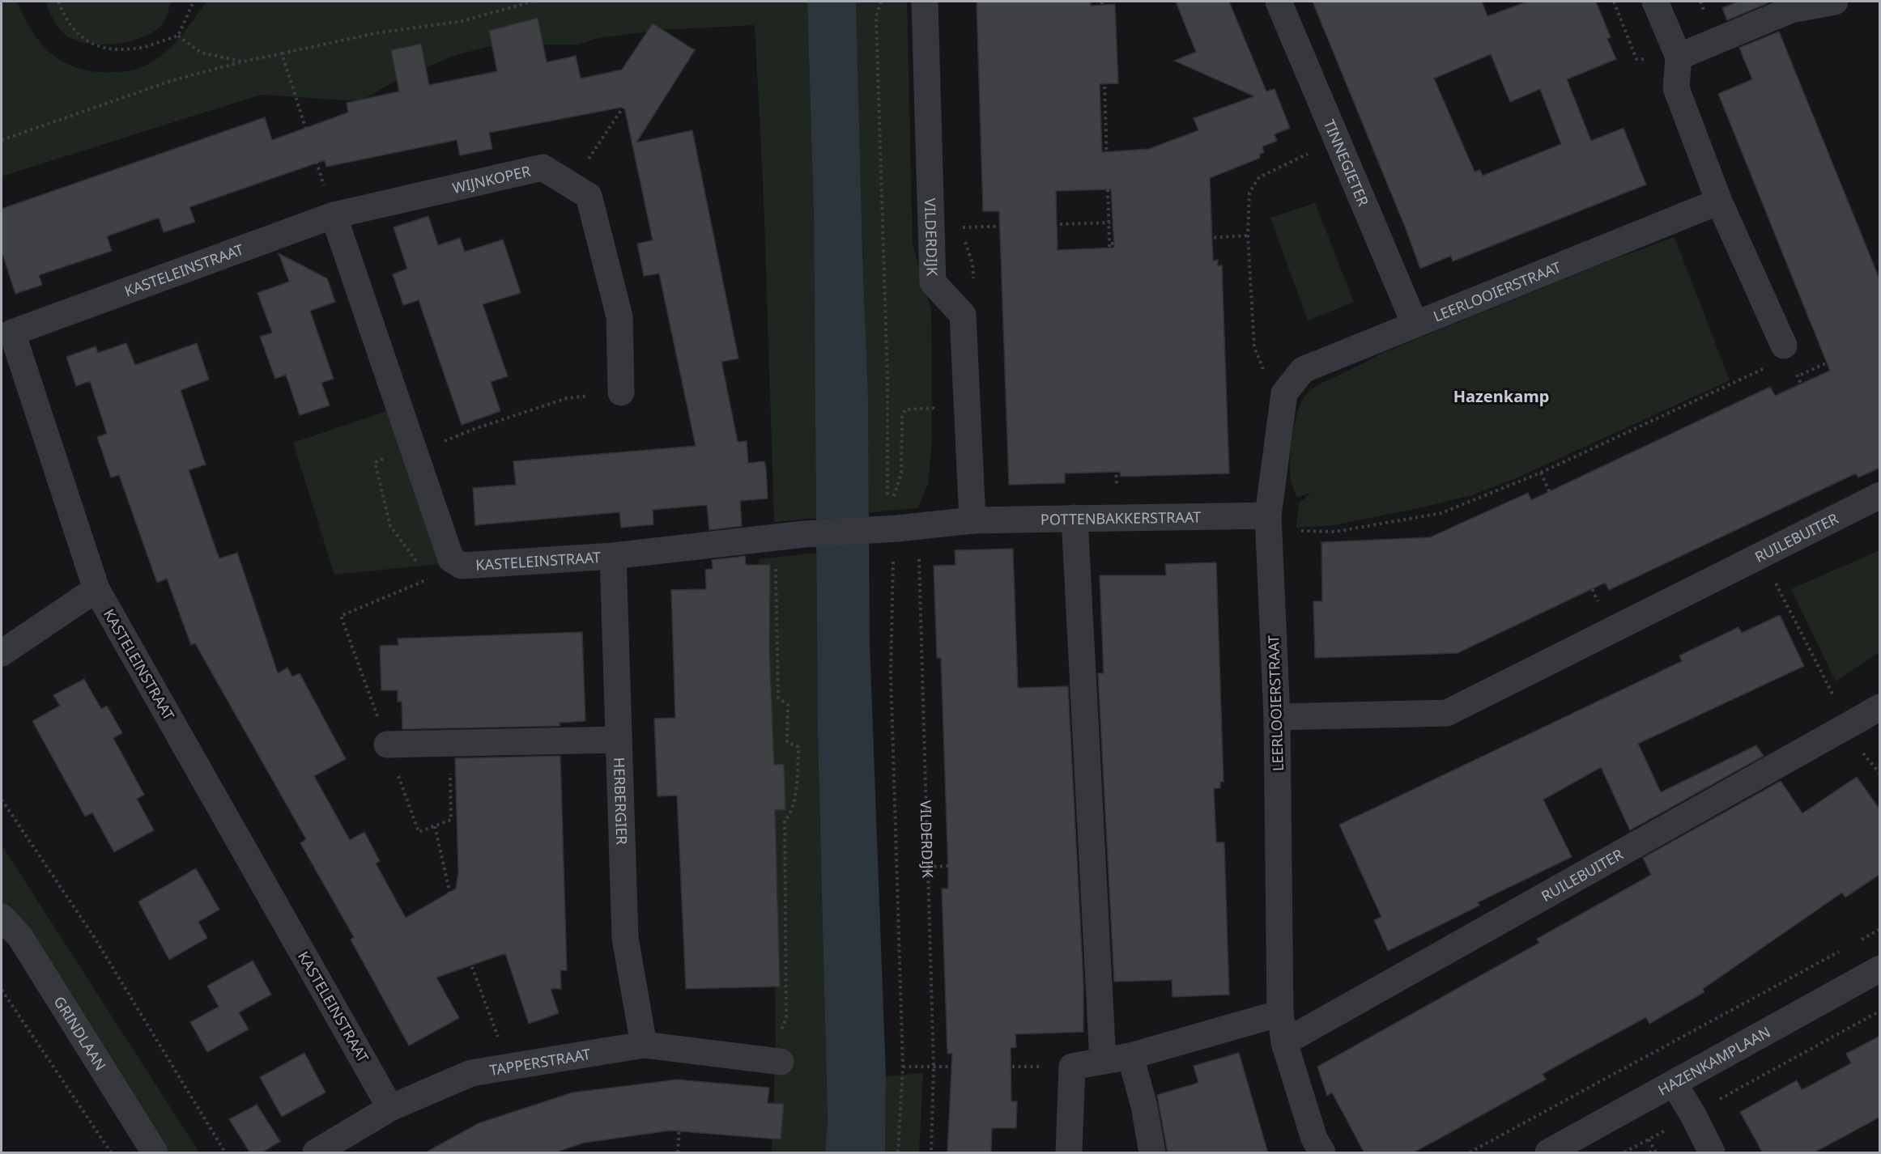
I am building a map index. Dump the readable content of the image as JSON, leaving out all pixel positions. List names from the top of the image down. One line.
{"streets":{"street":["TINNEGIETER","WIJNKOPER","VILDERDIJK","KASTELEINSTRAAT","LEERLOOIERSTRAAT","POTTENBAKKERSTRAAT","RUILEBUITER","HERBERGIER","GRINDLAAN","HAZENKAMPLAAN","TAPPERSTRAAT"]},"crossings":[["TINNEGIETER","LEERLOOIERSTRAAT"],["WIJNKOPER","KASTELEINSTRAAT"],["VILDERDIJK","KASTELEINSTRAAT"],["VILDERDIJK","POTTENBAKKERSTRAAT"],["KASTELEINSTRAAT","POTTENBAKKERSTRAAT"],["KASTELEINSTRAAT","HERBERGIER"],["KASTELEINSTRAAT","TAPPERSTRAAT"],["LEERLOOIERSTRAAT","POTTENBAKKERSTRAAT"],["LEERLOOIERSTRAAT","RUILEBUITER"],["HERBERGIER","TAPPERSTRAAT"]],"districts":["Hazenkamp"]}
